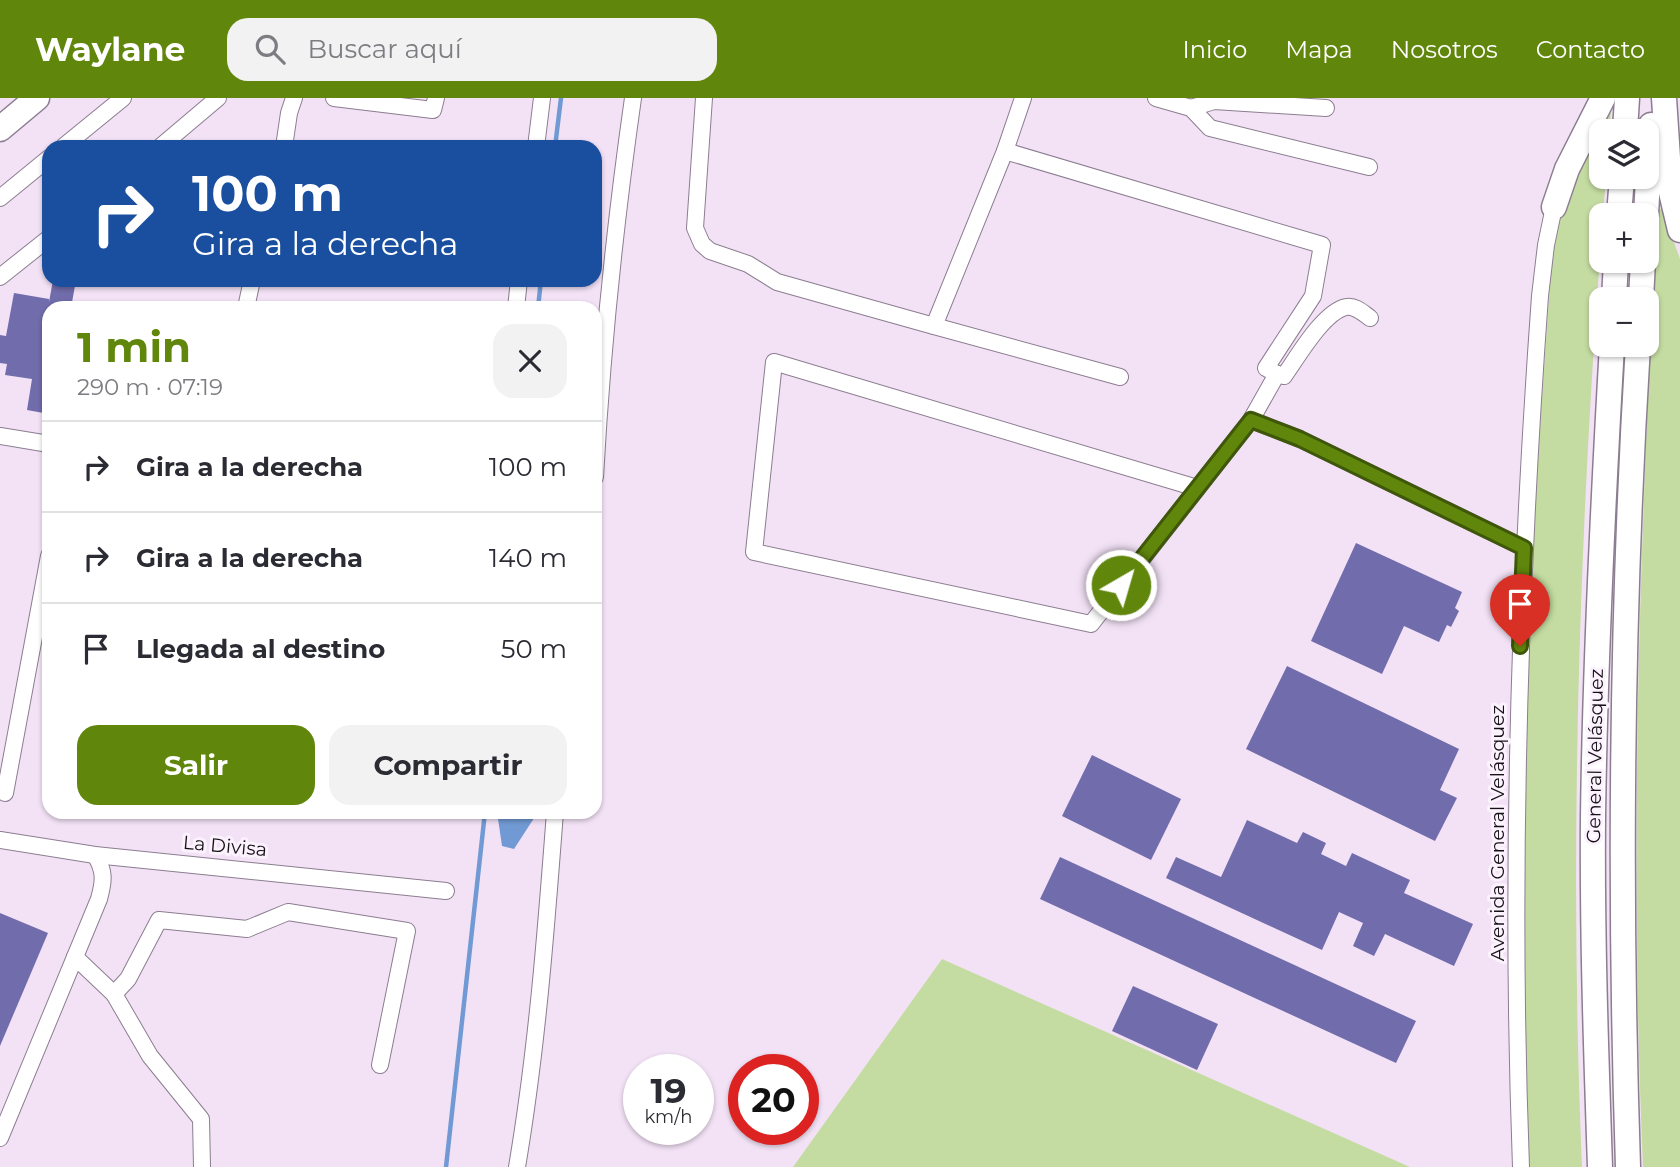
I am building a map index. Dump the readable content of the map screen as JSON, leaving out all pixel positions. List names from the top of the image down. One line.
{"streets":{"highway":["General Velásquez"],"street":["Avenida General Velásquez","La Divisa"]},"page":{"header":"Waylane","search":"Buscar aquí","nav":["Inicio","Mapa","Nosotros","Contacto"],"map_buttons":["+","−"],"turn":["100 m","Gira a la derecha"],"heading":["1 min","290 m · 07:19"],"list":[{"name":"Gira a la derecha","value":"100 m"},{"name":"Gira a la derecha","value":"140 m"},{"name":"Llegada al destino","value":"50 m"}],"buttons":["Salir","Compartir"],"speed":"19 km/h","limit":"20"}}
